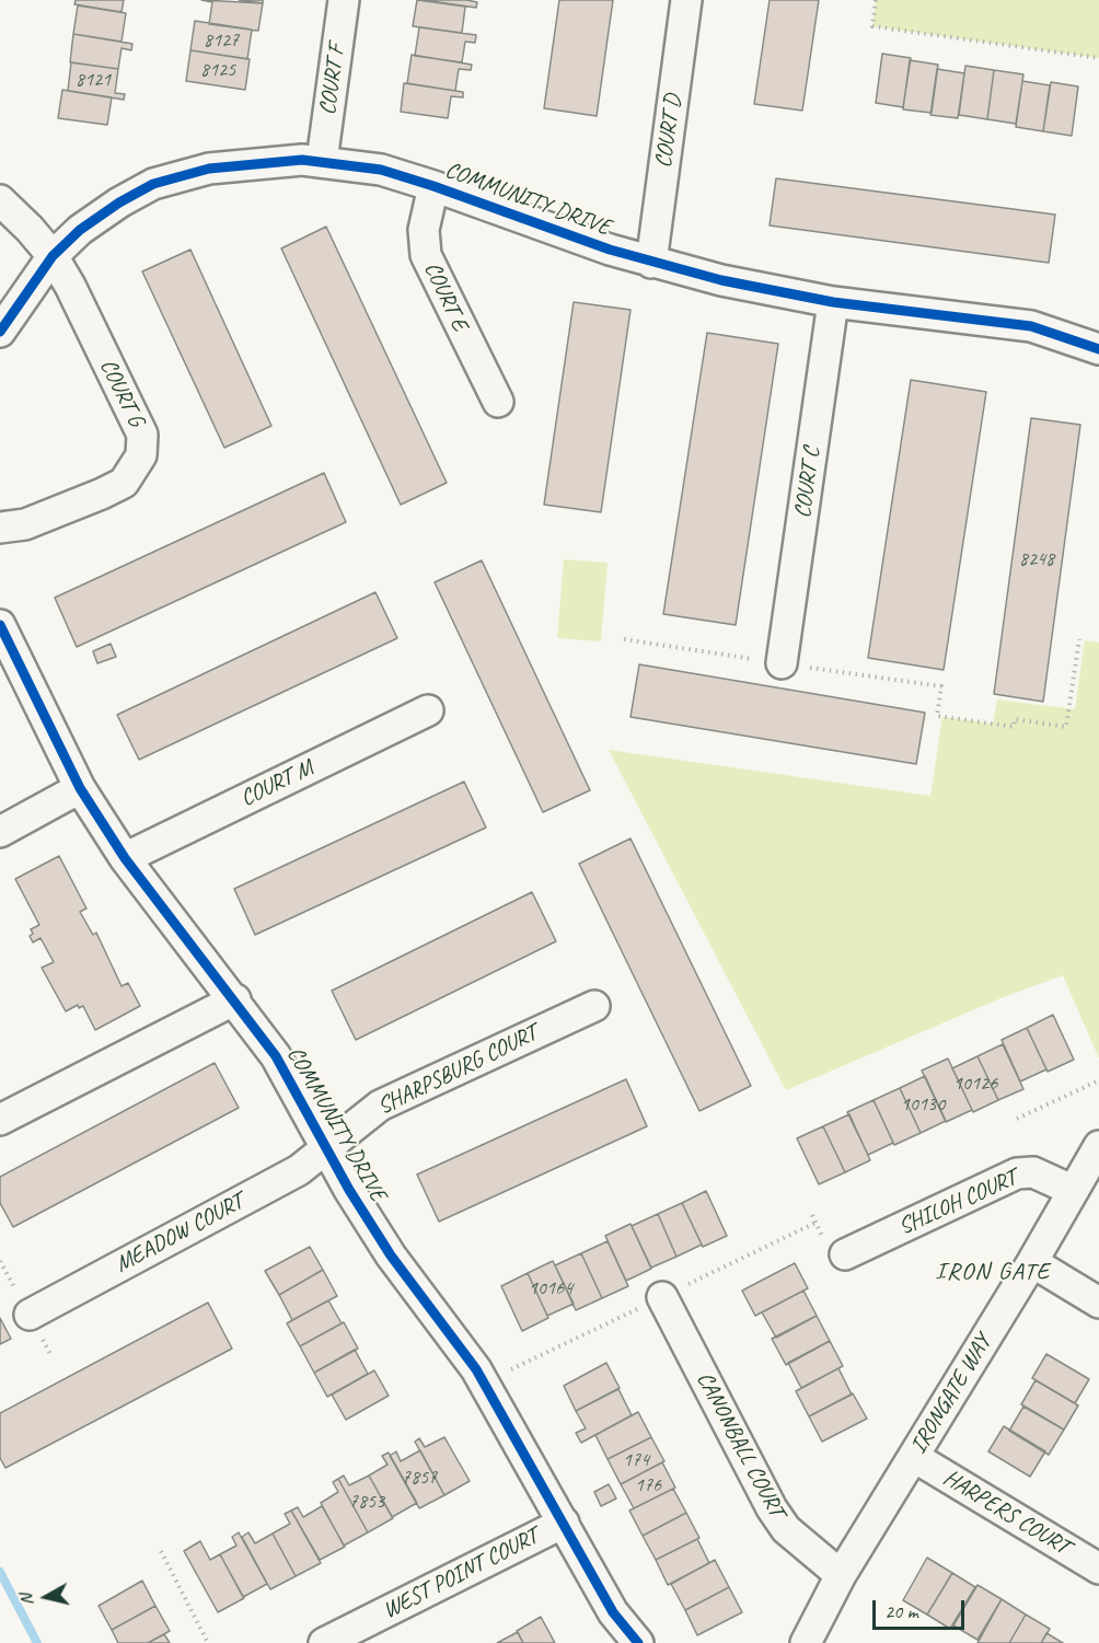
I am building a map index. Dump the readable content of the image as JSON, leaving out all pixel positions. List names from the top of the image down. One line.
{"streets":{"street":["COURT F","COURT D","COMMUNITY DRIVE","COURT E","COURT G","COURT C","COURT M","SHARPSBURG COURT","SHILOH COURT","MEADOW COURT","IRONGATE WAY","CANONBALL COURT","HARPERS COURT","WEST POINT COURT"]},"crossings":[["COURT F","COMMUNITY DRIVE"],["COURT D","COMMUNITY DRIVE"],["COMMUNITY DRIVE","COURT E"],["COMMUNITY DRIVE","COURT G"],["COMMUNITY DRIVE","COURT C"],["COMMUNITY DRIVE","COURT M"],["COMMUNITY DRIVE","SHARPSBURG COURT"],["COMMUNITY DRIVE","MEADOW COURT"],["COMMUNITY DRIVE","WEST POINT COURT"],["SHARPSBURG COURT","MEADOW COURT"],["SHILOH COURT","IRONGATE WAY"],["IRONGATE WAY","CANONBALL COURT"],["IRONGATE WAY","HARPERS COURT"]],"districts":["IRON GATE"],"house_numbers":["8127","8125","8121","8248","10126","10130","10164","174","7857","176","7853"],"scale_bar":"20 m","north":"left"}
